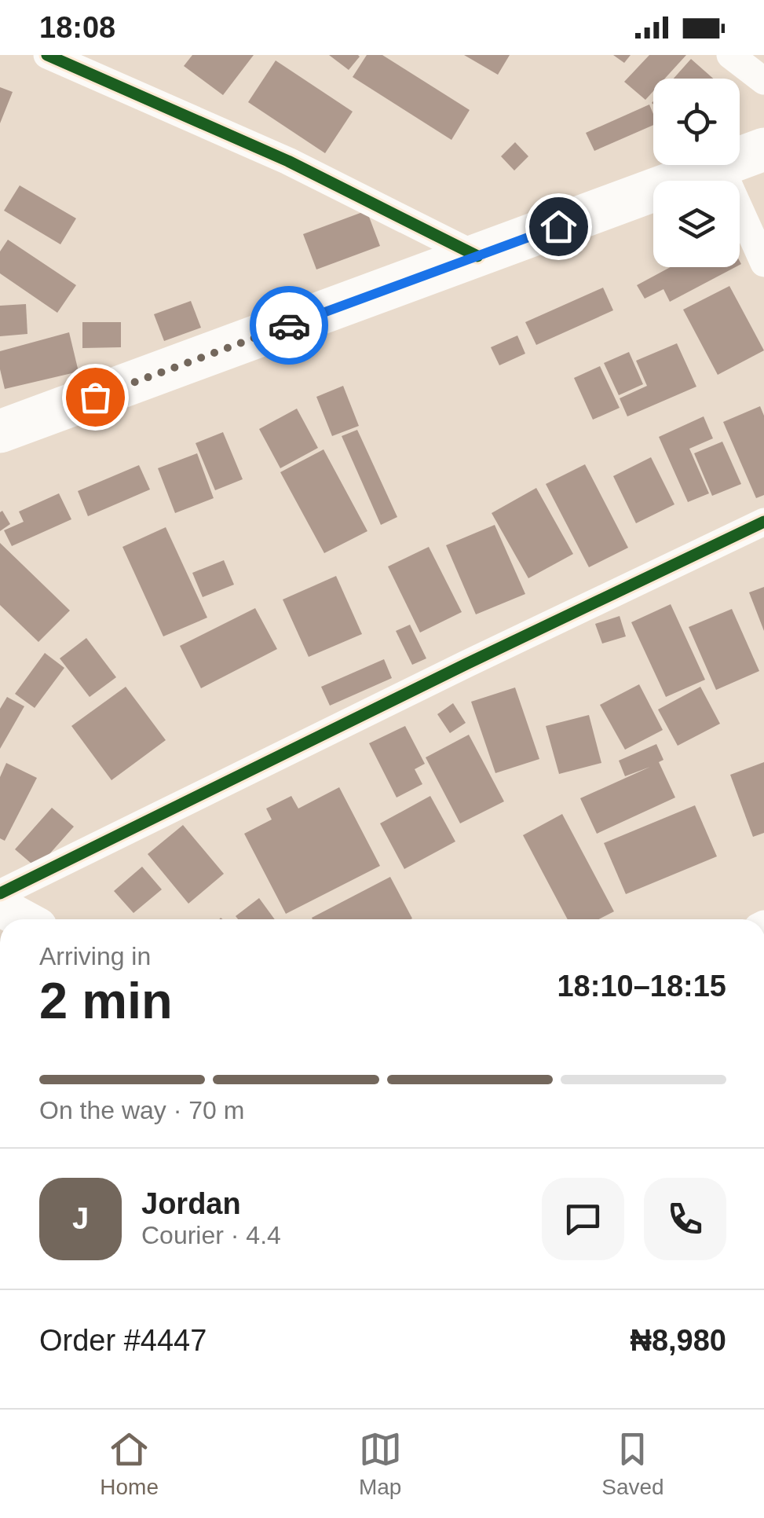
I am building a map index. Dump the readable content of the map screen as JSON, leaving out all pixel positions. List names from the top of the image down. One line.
{"page":{"status":"18:08","heading":["2 min","Arriving in","18:10–18:15"],"panel":["Jordan","Courier · 4.4","Order #4447","₦8,980"],"bar":"On the way · 70 m","round":"J","tabs":["Home","Map","Saved"]}}
